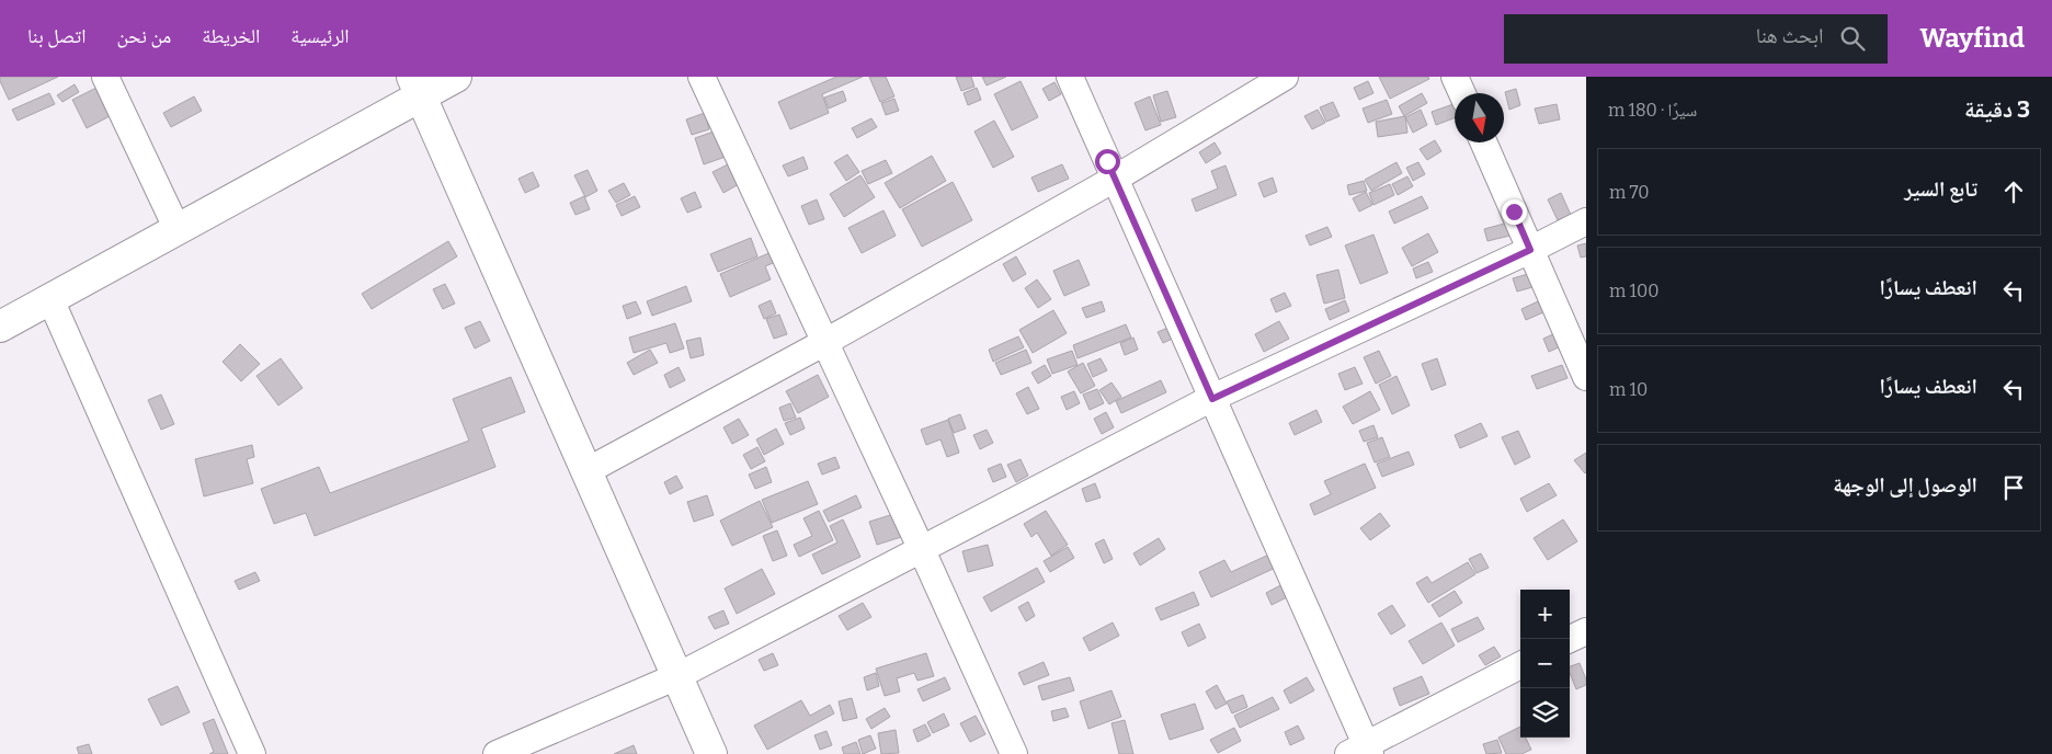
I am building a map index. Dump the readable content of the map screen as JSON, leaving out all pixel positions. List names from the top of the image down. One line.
{"north":"bottom","page":{"header":"Wayfind","search":"ابحث هنا","nav":["الرئيسية","الخريطة","من نحن","اتصل بنا"],"heading":["3 دقيقة","سيرًا · 180 m"],"list":[["تابع السير","70 m"],["انعطف يسارًا","100 m"],["انعطف يسارًا","10 m"],"الوصول إلى الوجهة"],"map_buttons":["+","−"]}}
